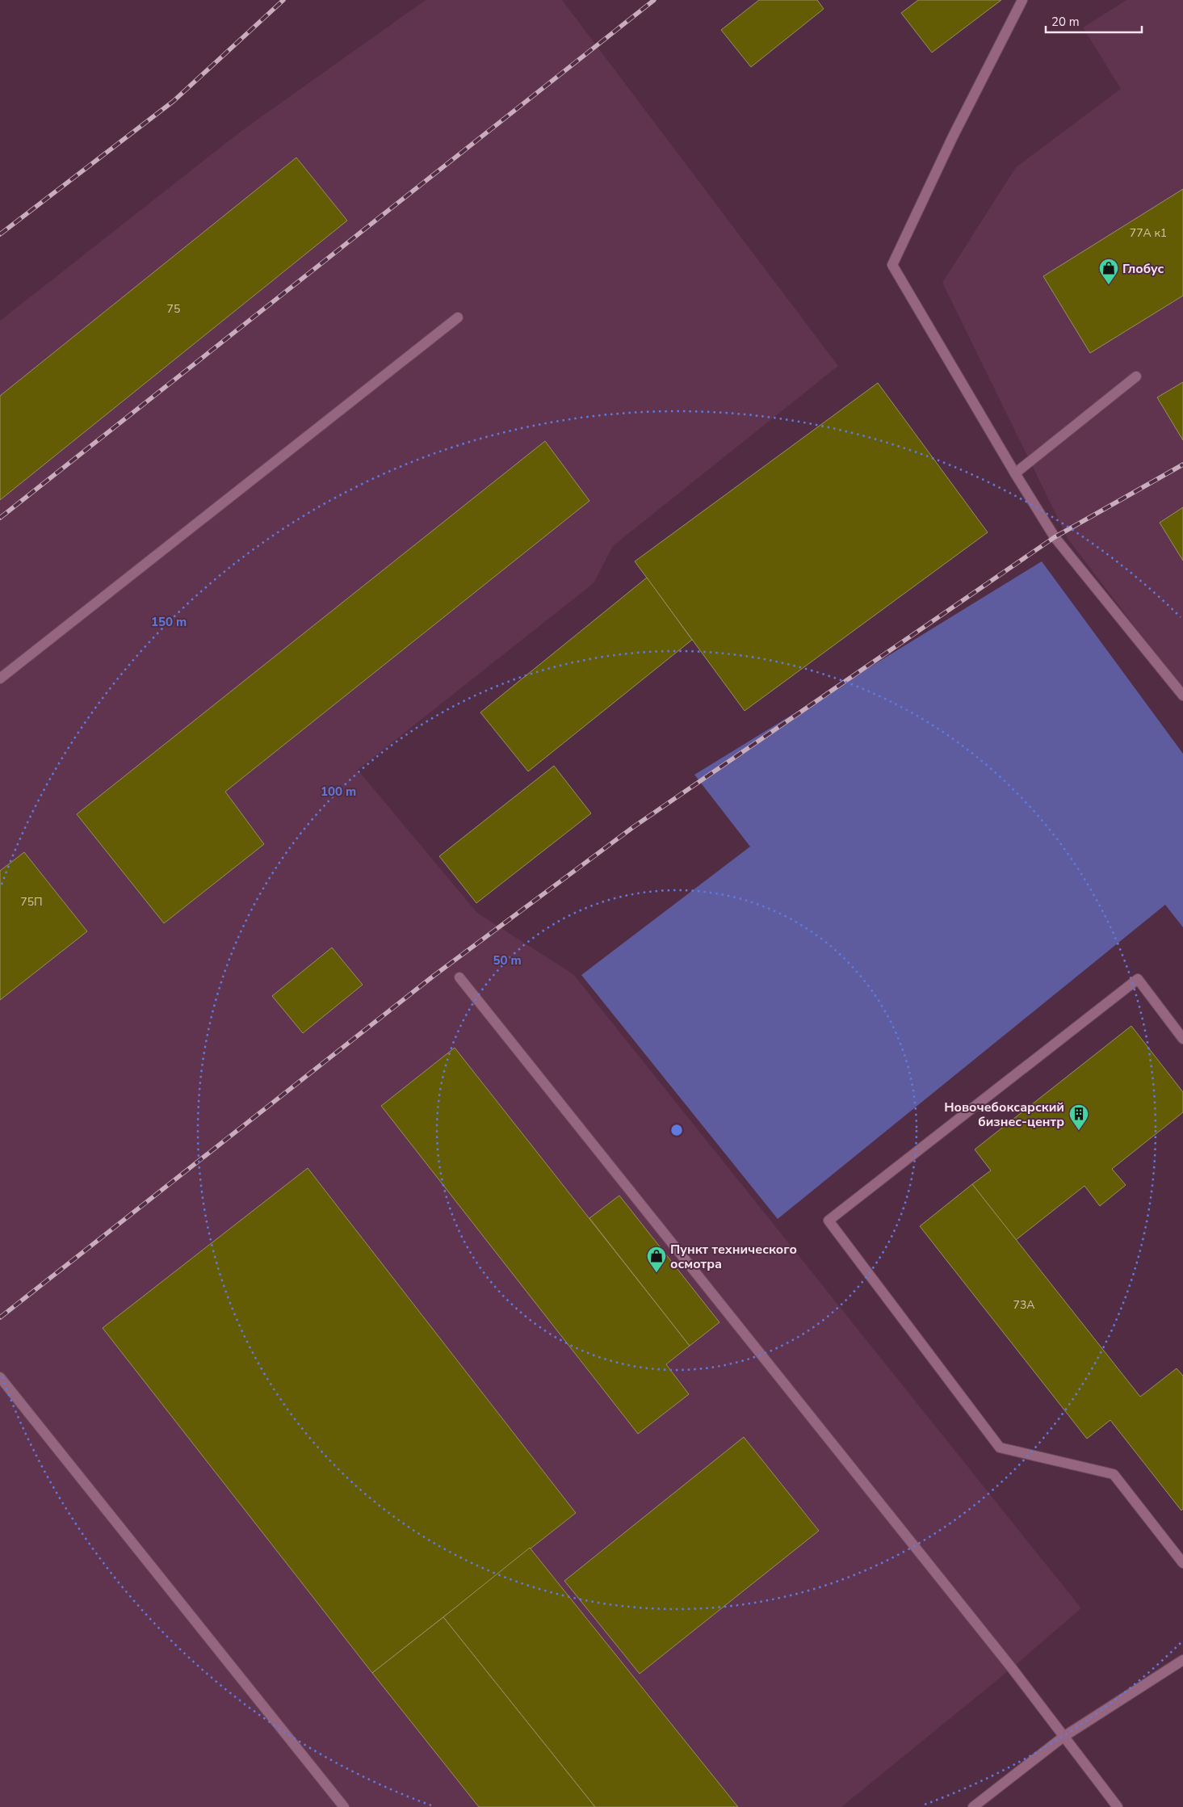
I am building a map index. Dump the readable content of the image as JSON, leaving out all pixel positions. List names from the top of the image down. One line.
{"places":{"shop":["Глобус","Пункт технического осмотра"],"building":["Новочебоксарский бизнес-центр"]},"house_numbers":["77А к1","75","75П","73А"],"scale_bar":"20 m","rings":["150 m","100 m","50 m"]}
